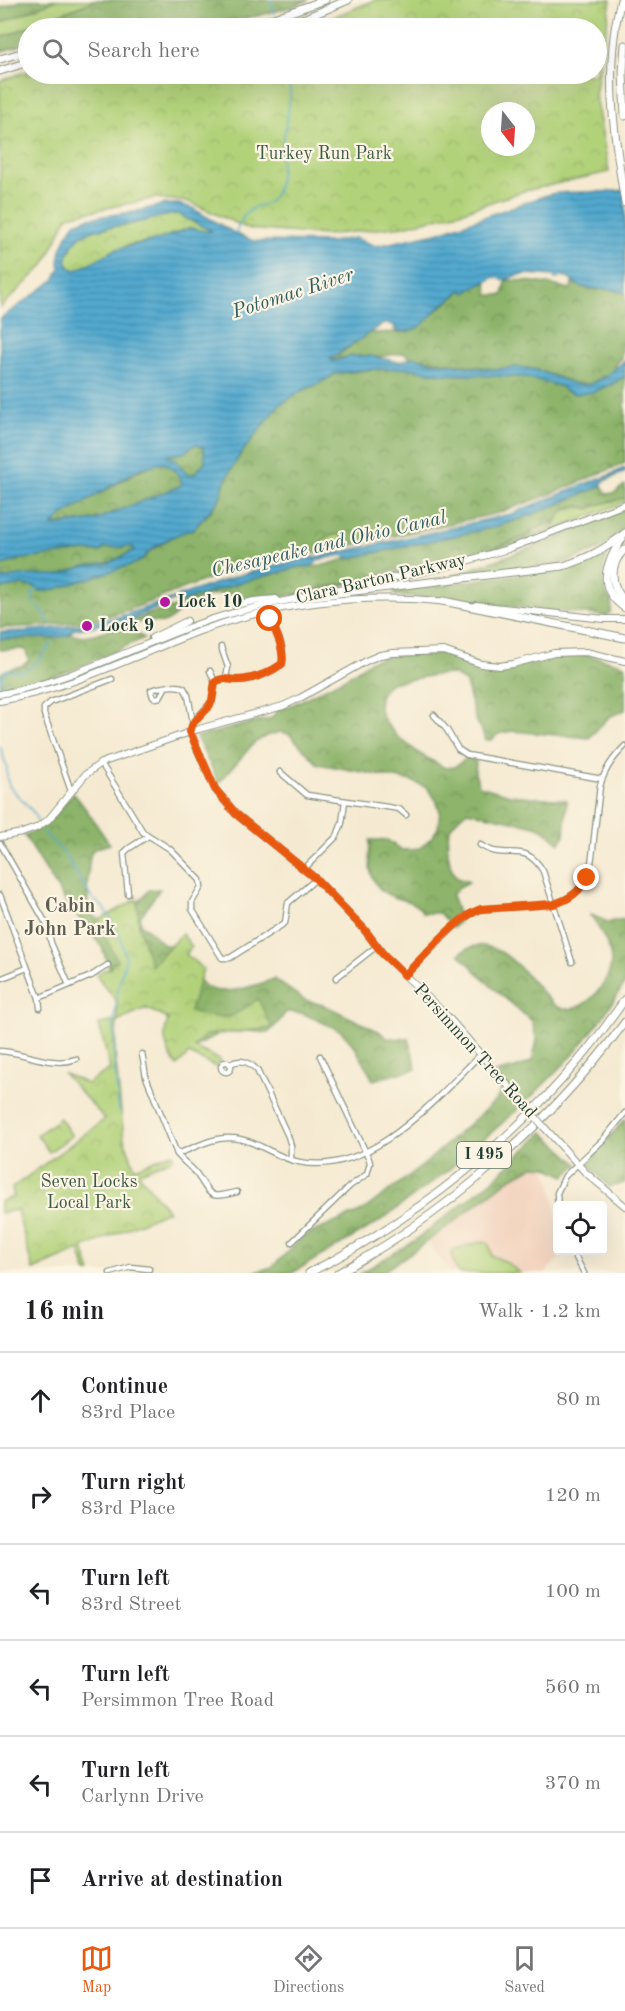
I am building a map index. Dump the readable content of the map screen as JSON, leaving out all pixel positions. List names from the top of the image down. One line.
{"streets":{"highway":["I 495"],"main road":["Clara Barton Parkway","Persimmon Tree Road"]},"districts":["Cabin John Park"],"water":["Potomac River","Chesapeake and Ohio Canal"],"parks":["Turkey Run Park","Seven Locks Local Park"],"places":["Lock 10","Lock 9"],"north":"bottom","page":{"search":"Search here","heading":["16 min","Walk · 1.2 km"],"list":[["Continue","83rd Place","80 m"],["Turn right","83rd Place","120 m"],["Turn left","83rd Street","100 m"],["Turn left","Persimmon Tree Road","560 m"],["Turn left","Carlynn Drive","370 m"],"Arrive at destination"],"nav":["Map","Directions","Saved"]}}
